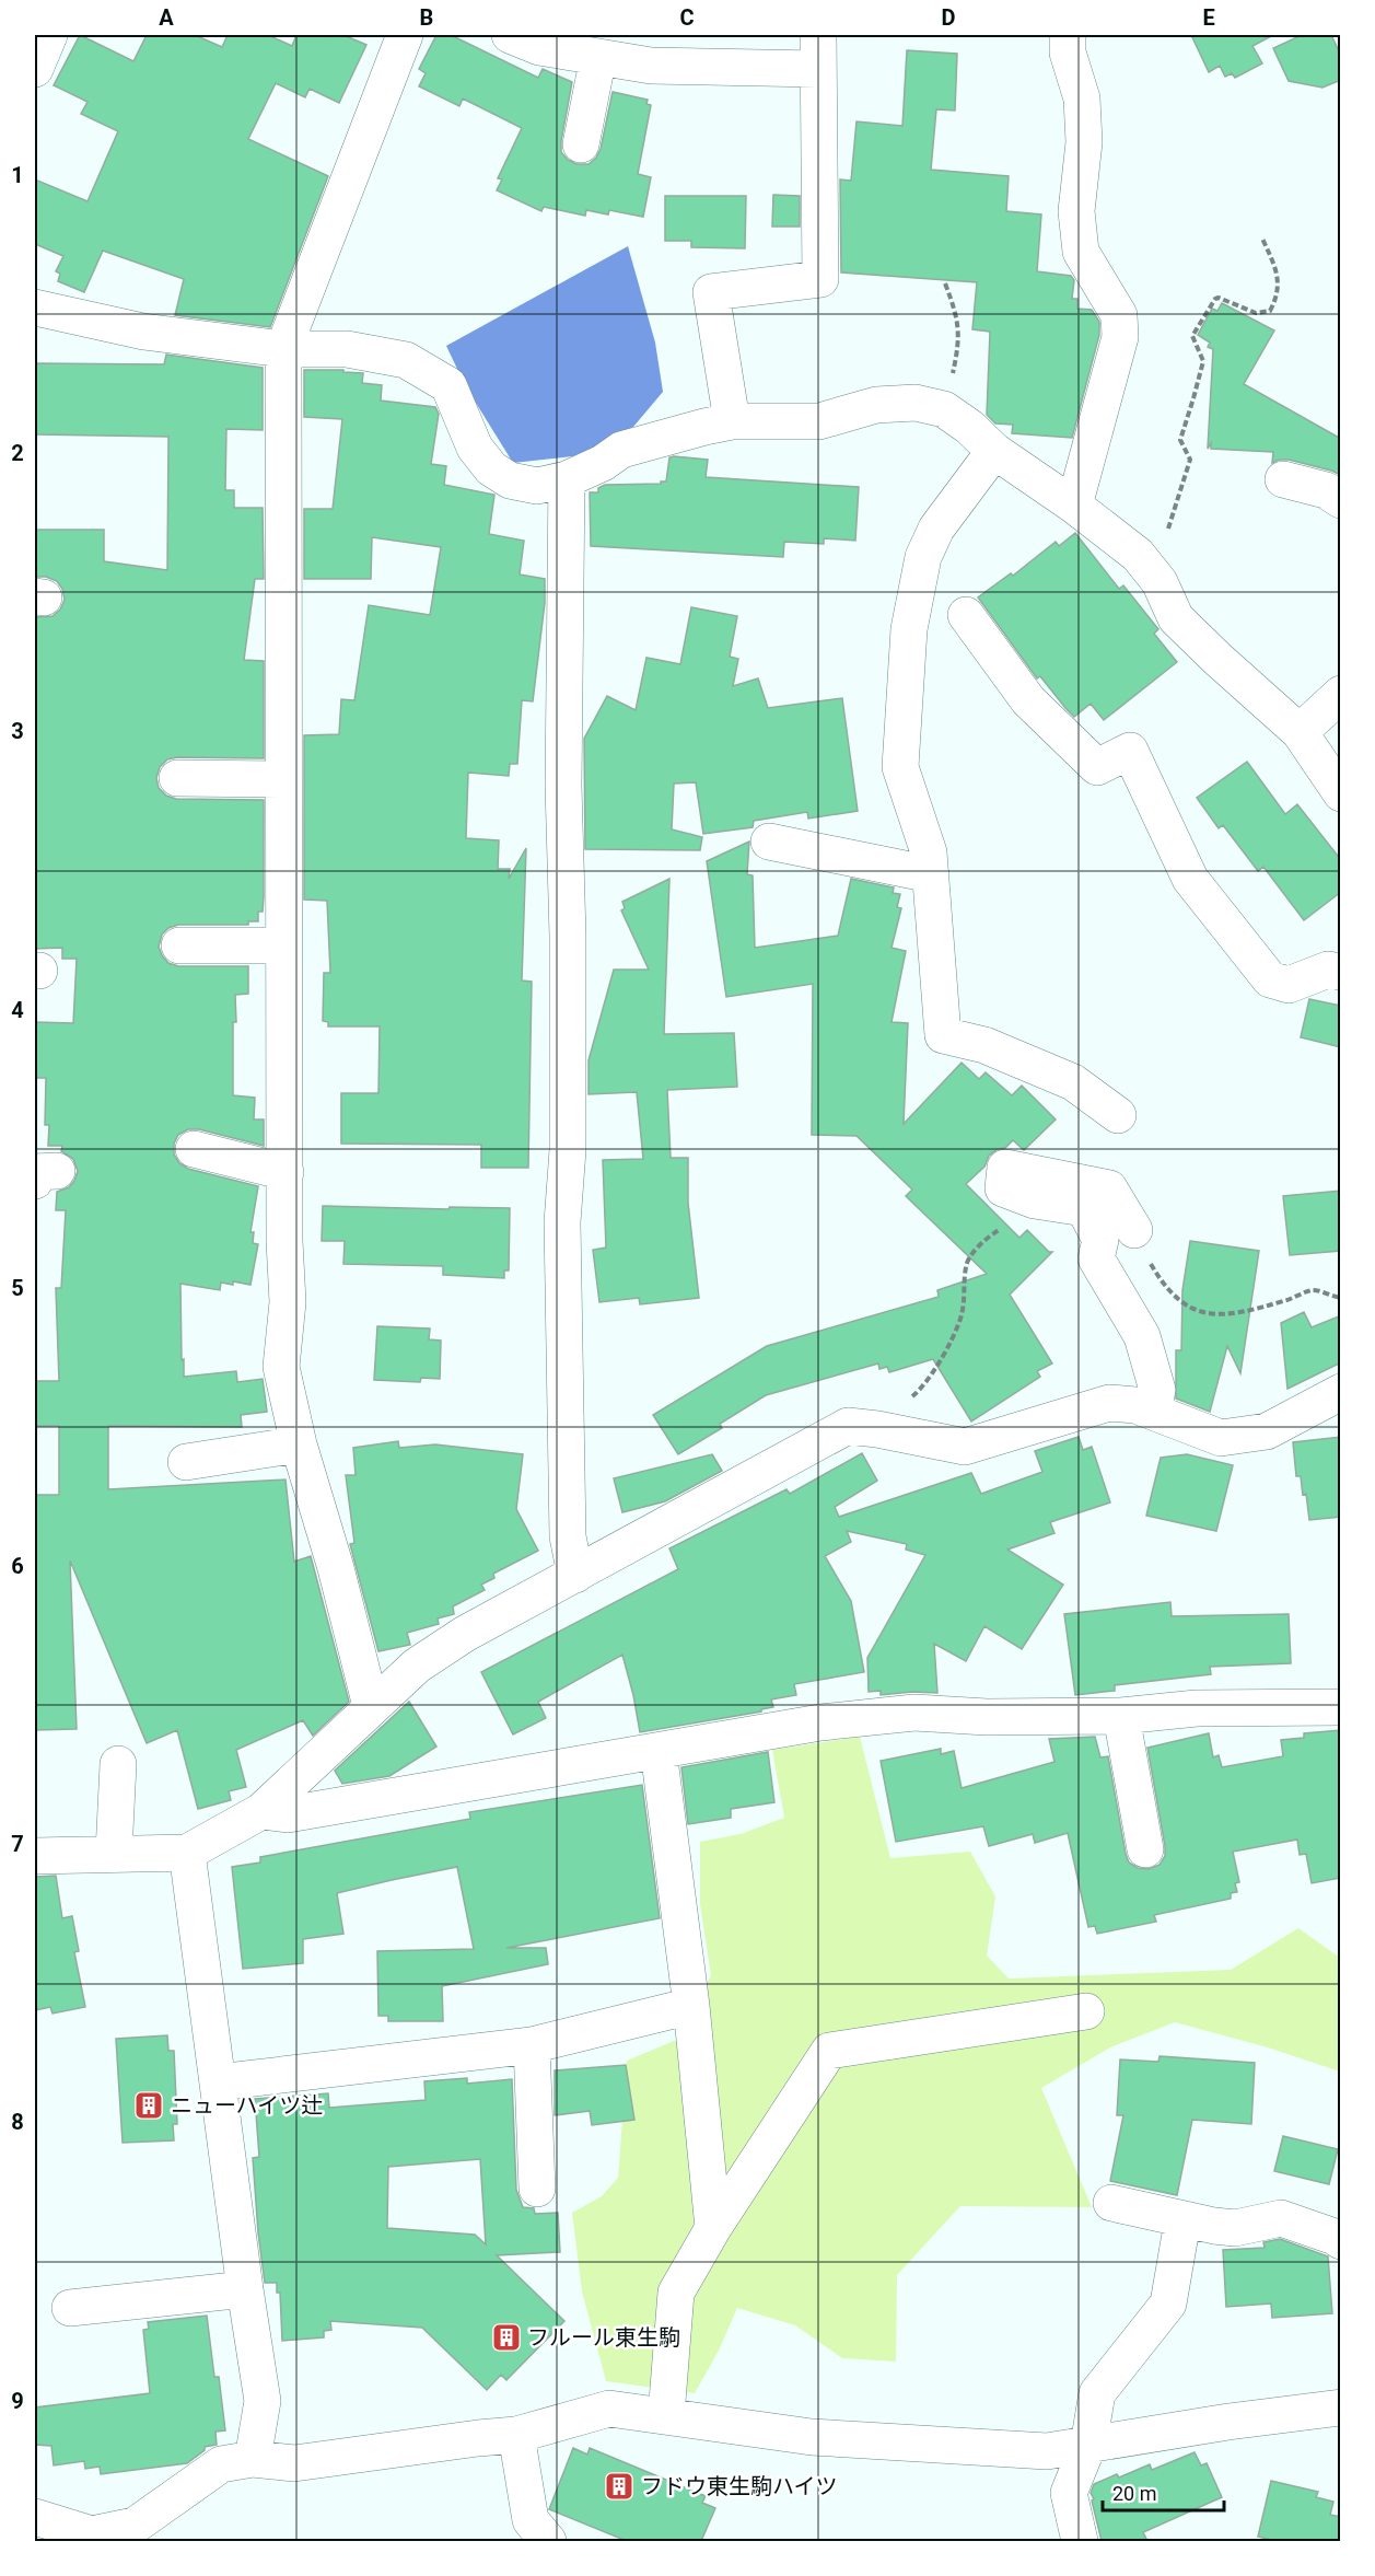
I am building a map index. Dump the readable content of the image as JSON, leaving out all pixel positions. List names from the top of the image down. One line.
{"places":{"building":["ニューハイツ辻","フルール東生駒","フドウ東生駒ハイツ"]},"scale_bar":"20 m","grid":{"columns":["A","B","C","D","E"],"rows":["1","2","3","4","5","6","7","8","9"]}}
